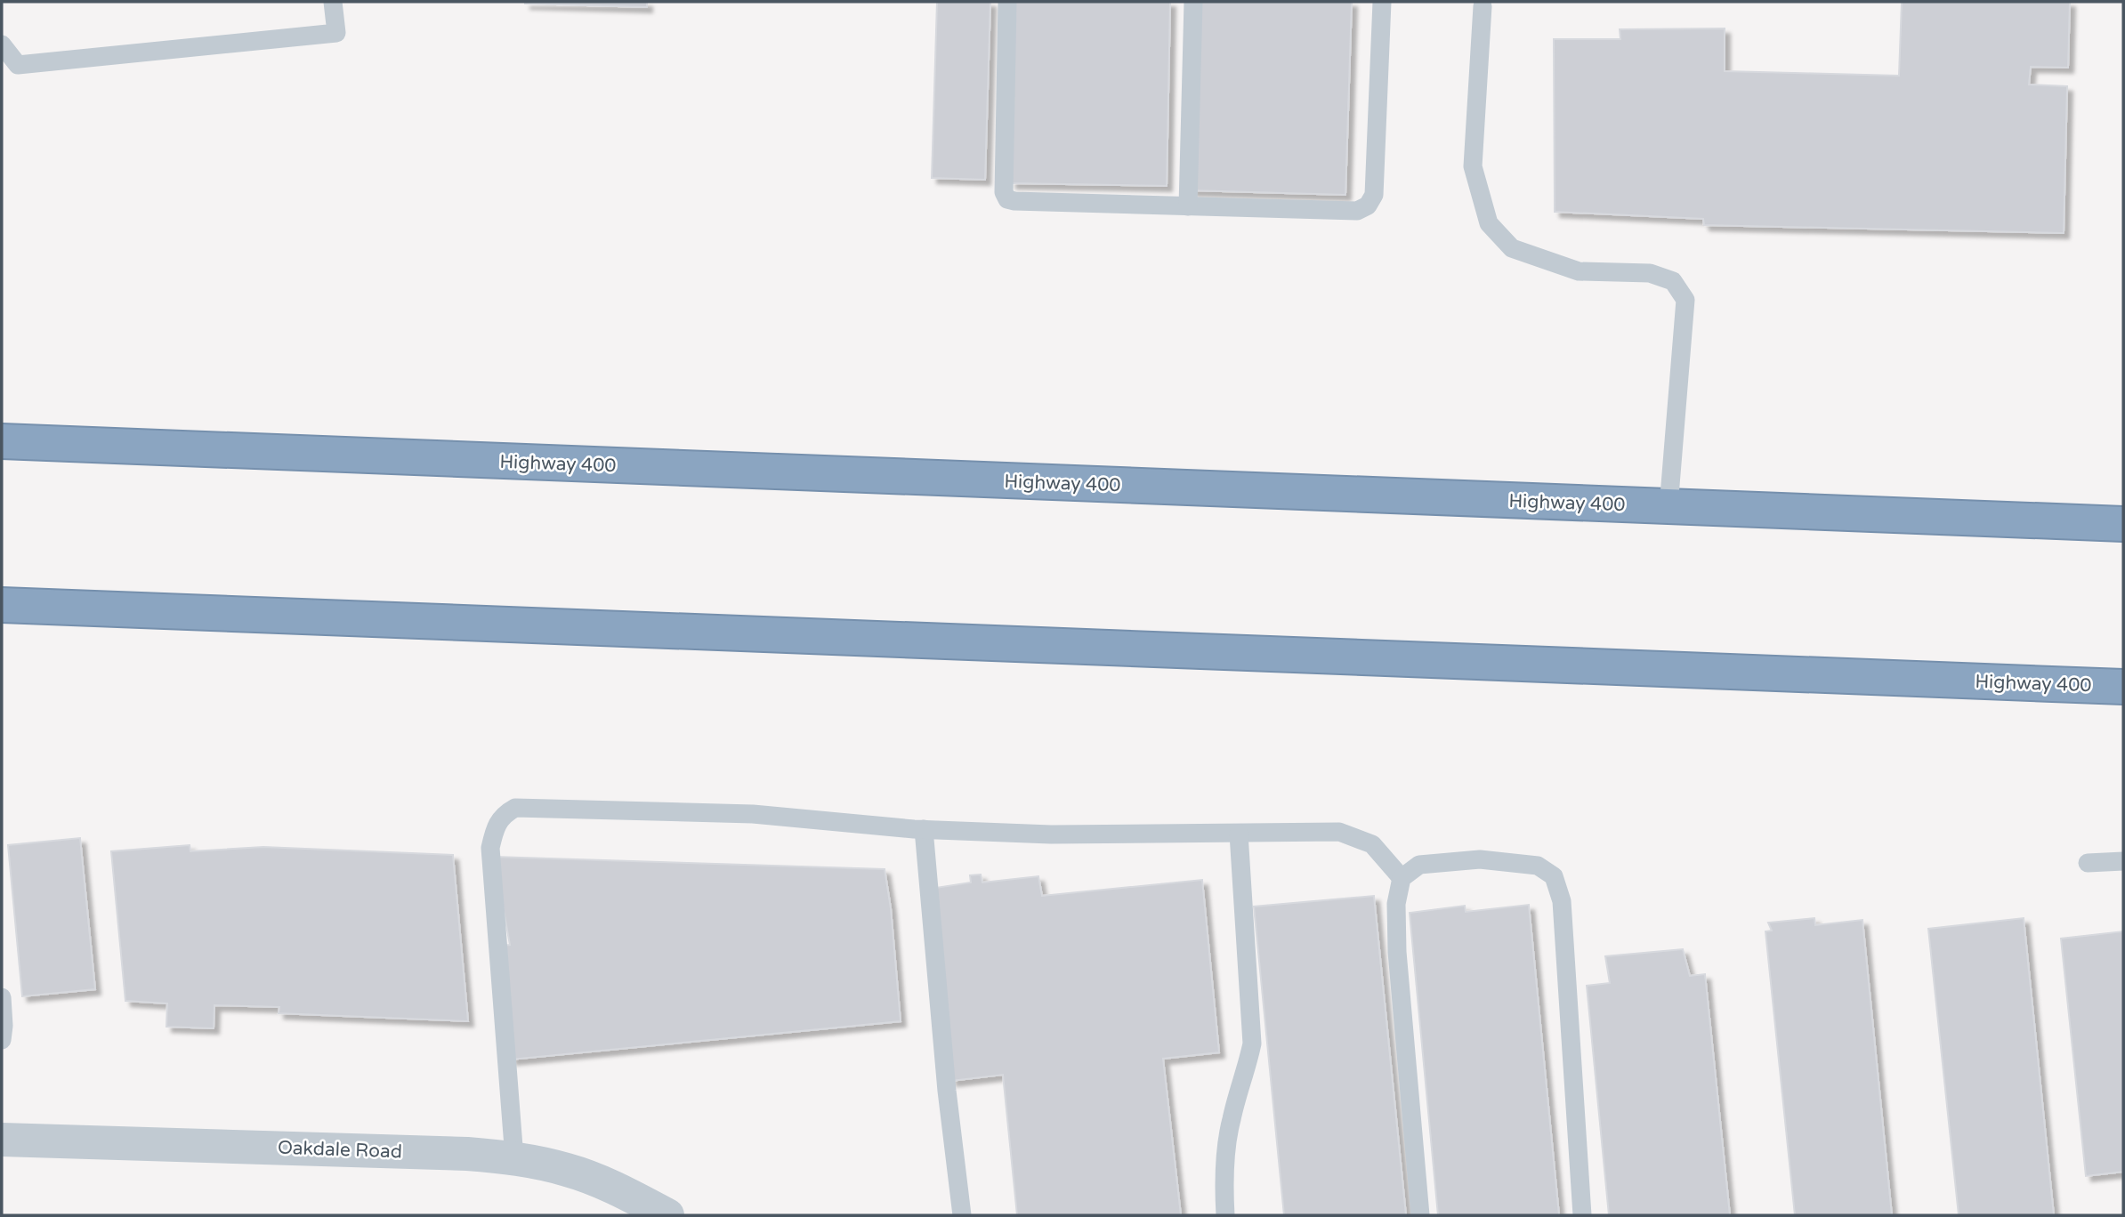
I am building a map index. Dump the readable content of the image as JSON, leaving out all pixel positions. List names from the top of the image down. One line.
{"streets":{"highway":["Highway 400"],"street":["Oakdale Road"]}}
